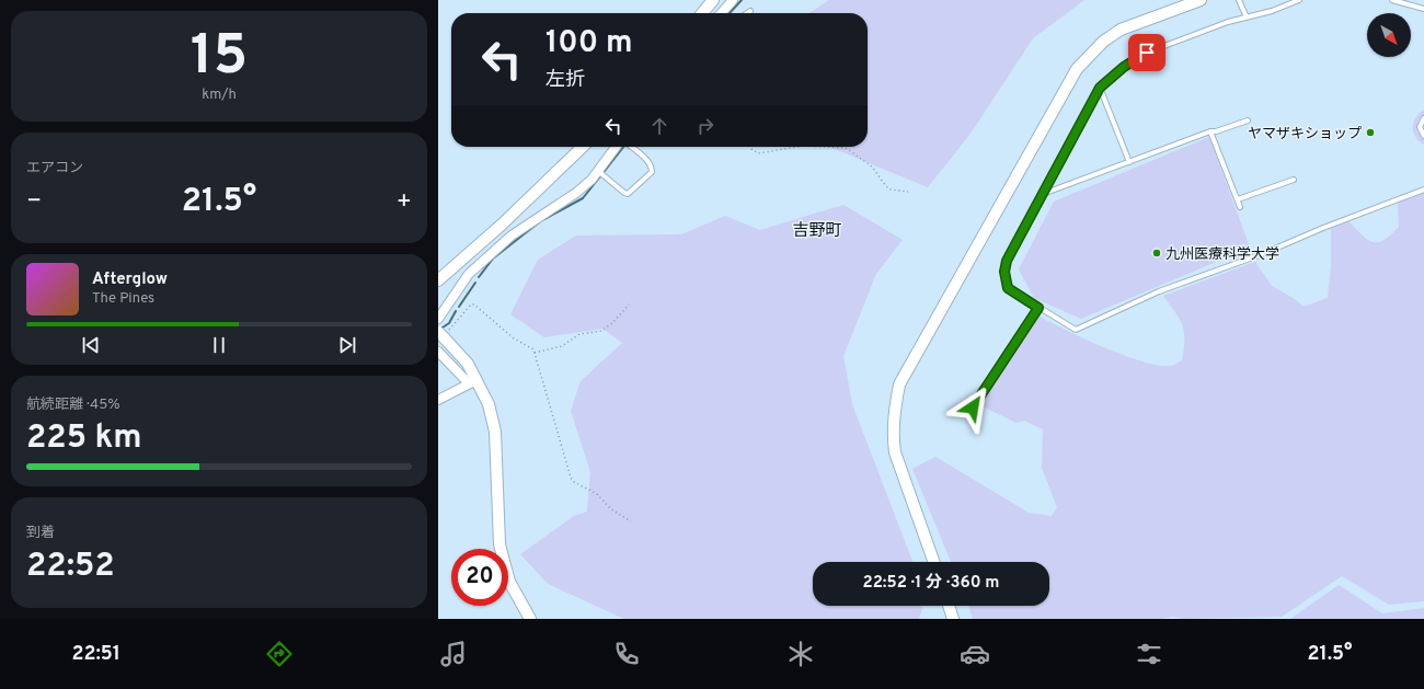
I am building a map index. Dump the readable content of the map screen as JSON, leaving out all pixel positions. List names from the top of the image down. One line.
{"districts":["吉野町"],"places":["ヤマザキショップ","九州医療科学大学"],"north":"bottom right","page":{"tile":[["15","km/h"],"エアコン",["航続距離 · 45%","225 km"],["到着","22:52"]],"turn":["100 m","左折"],"heat":["−","21.5°","+"],"song":["Afterglow","The Pines"],"limit":"20","trip":"22:52 · 1 分 · 360 m","tabs":["22:51","21.5°"]}}
